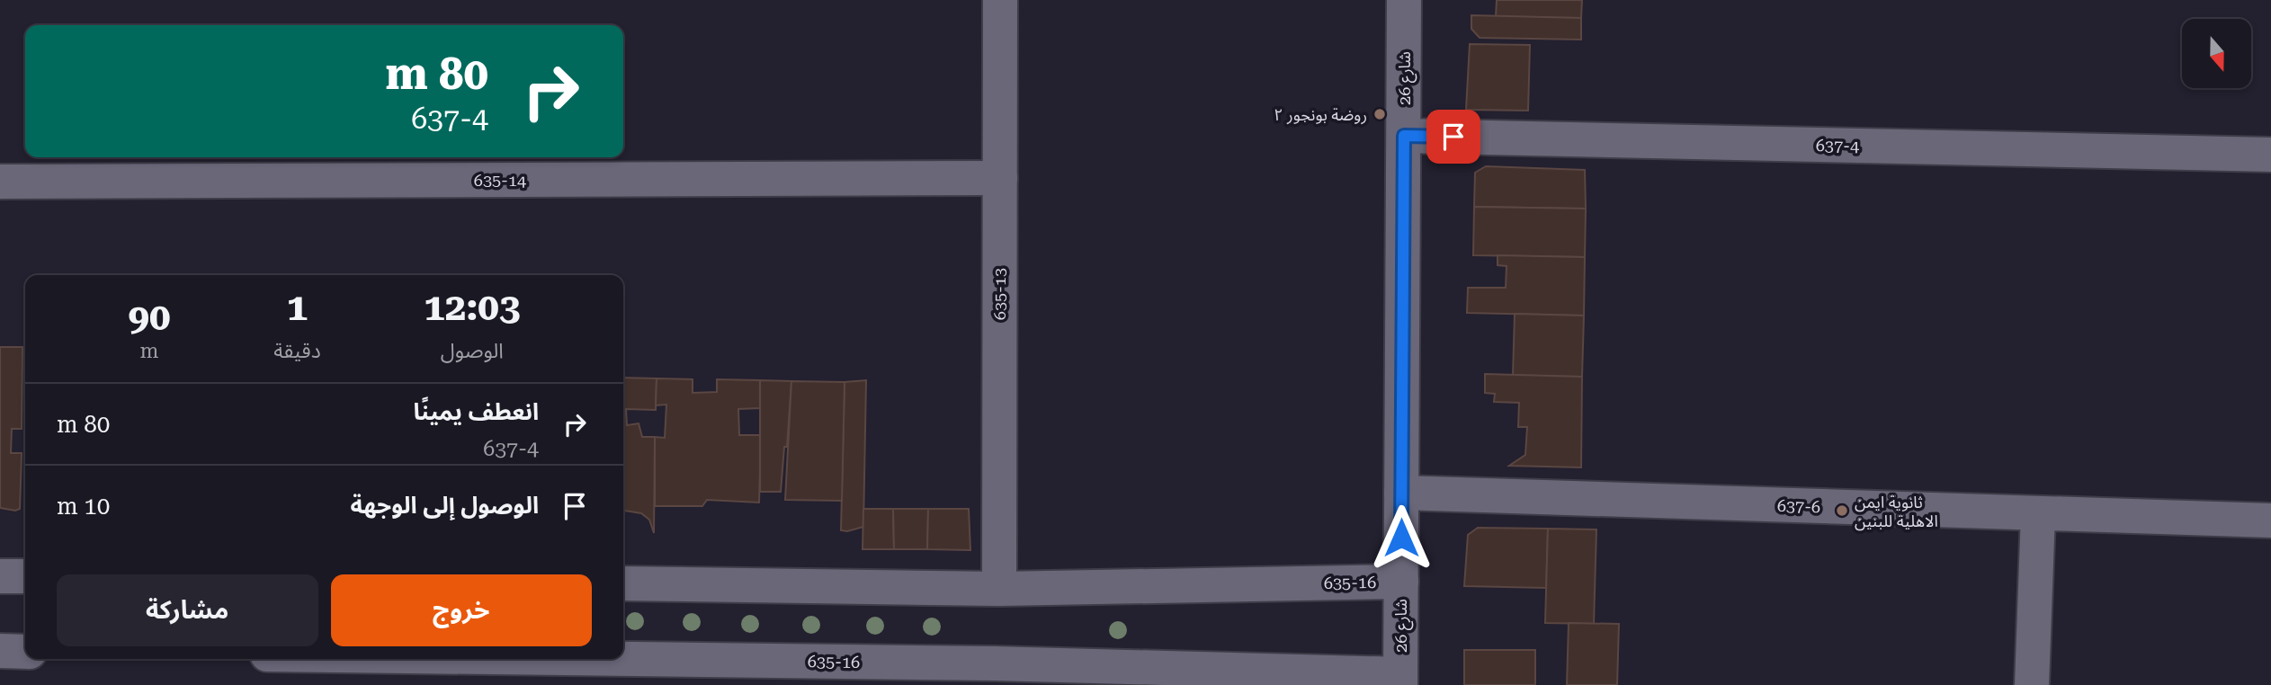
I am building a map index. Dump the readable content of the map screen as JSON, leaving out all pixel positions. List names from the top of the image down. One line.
{"streets":{"street":["شارع 26","637-4","635-14","635-13","637-6","635-16"]},"crossings":[["شارع 26","637-4"],["شارع 26","637-6"],["شارع 26","635-16"],["635-14","635-13"],["635-13","635-16"]],"places":["روضة بونجور ٢","ثانوية ايمن الاهلية للبنين"],"north":"bottom","page":{"turn":["80 m","637-4"],"eta":["12:03","الوصول","1","دقيقة","90","m"],"list":[{"name":"انعطف يمينًا","note":"637-4","value":"80 m"},{"name":"الوصول إلى الوجهة","value":"10 m"}],"buttons":["خروج","مشاركة"]}}
